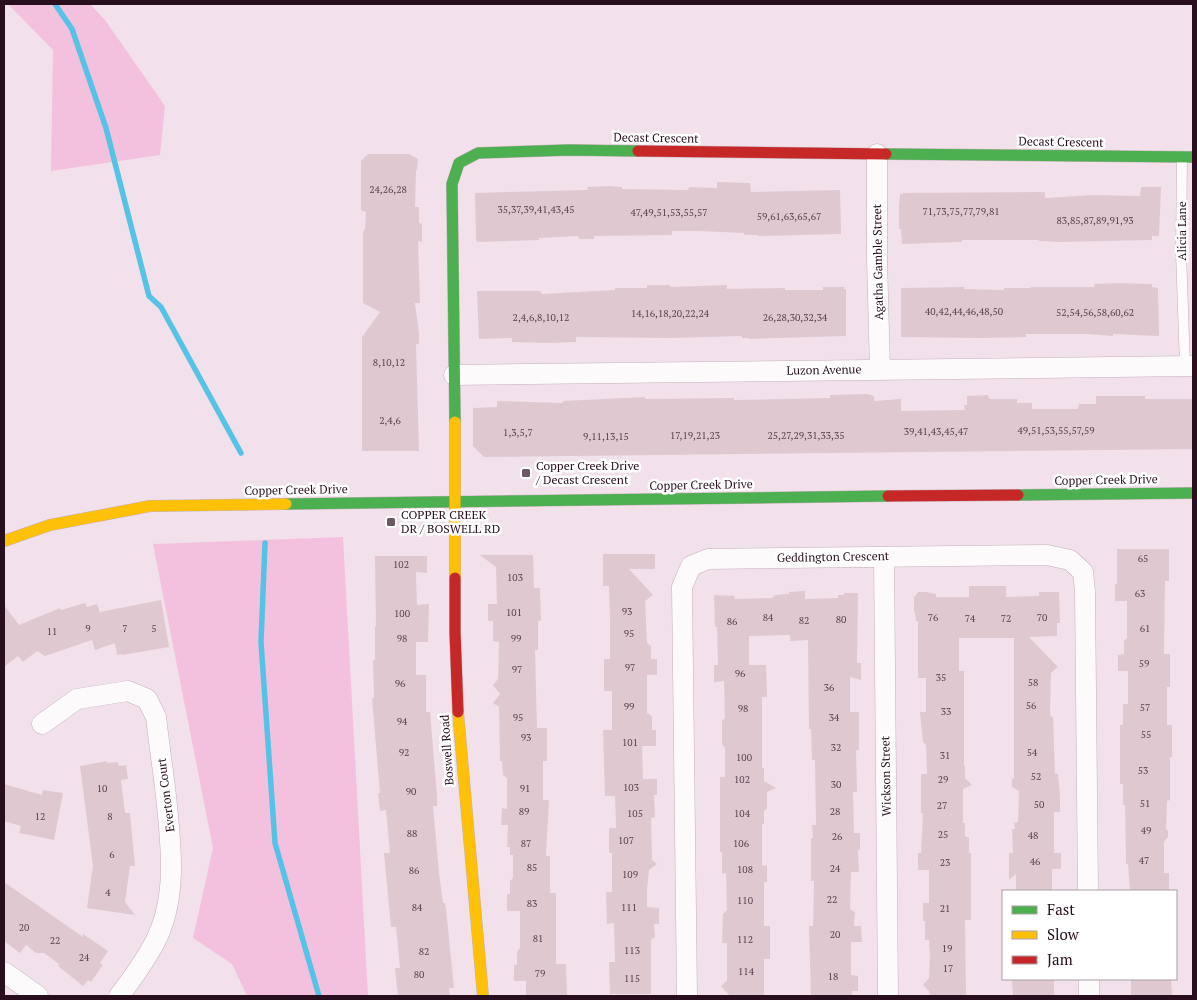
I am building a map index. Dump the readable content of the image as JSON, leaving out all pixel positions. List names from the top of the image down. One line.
{"streets":{"street":["Decast Crescent","Agatha Gamble Street","Luzon Avenue","Copper Creek Drive","Geddington Crescent","Boswell Road","Wickson Street","Everton Court"],"lane":["Alicia Lane"]},"crossings":[["Decast Crescent","Alicia Lane"],["Decast Crescent","Agatha Gamble Street"],["Decast Crescent","Luzon Avenue"],["Decast Crescent","Copper Creek Drive"],["Decast Crescent","Boswell Road"],["Alicia Lane","Luzon Avenue"],["Agatha Gamble Street","Luzon Avenue"],["Copper Creek Drive","Boswell Road"],["Geddington Crescent","Wickson Street"]],"places":{"transit":["Copper Creek Drive / Decast Crescent","COPPER CREEK DR / BOSWELL RD"]},"house_numbers":["24,26,28","35,37,39,41,43,45","71,73,75,77,79,81","47,49,51,53,55,57","59,61,63,65,67","83,85,87,89,91,93","40,42,44,46,48,50","52,54,56,58,60,62","14,16,18,20,22,24","2,4,6,8,10,12","26,28,30,32,34","8,10,12","2,4,6","49,51,53,55,57,59","39,41,43,45,47","1,3,5,7","17,19,21,23","25,27,29,31,33,35","9,11,13,15","65","102","103","63","93","101","100","84","76","70","74","72","80","82","86","9","7","5","61","11","95","98","99","59","97","97","96","35","58","96","36","56","99","57","98","33","95","34","94","55","93","101","32","92","54","31","100","53","52","102","29","30","103","10","91","90","51","50","27","89","28","105","104","12","8","49","88","25","48","26","107","87","106","6","47","46","23","85","24","108","86","109","4","22","110","83","84","111","21","20","20","81","112","22","19","113","82","24","17","114","79","80","18","115"],"legend":["Fast","Slow","Jam"]}
